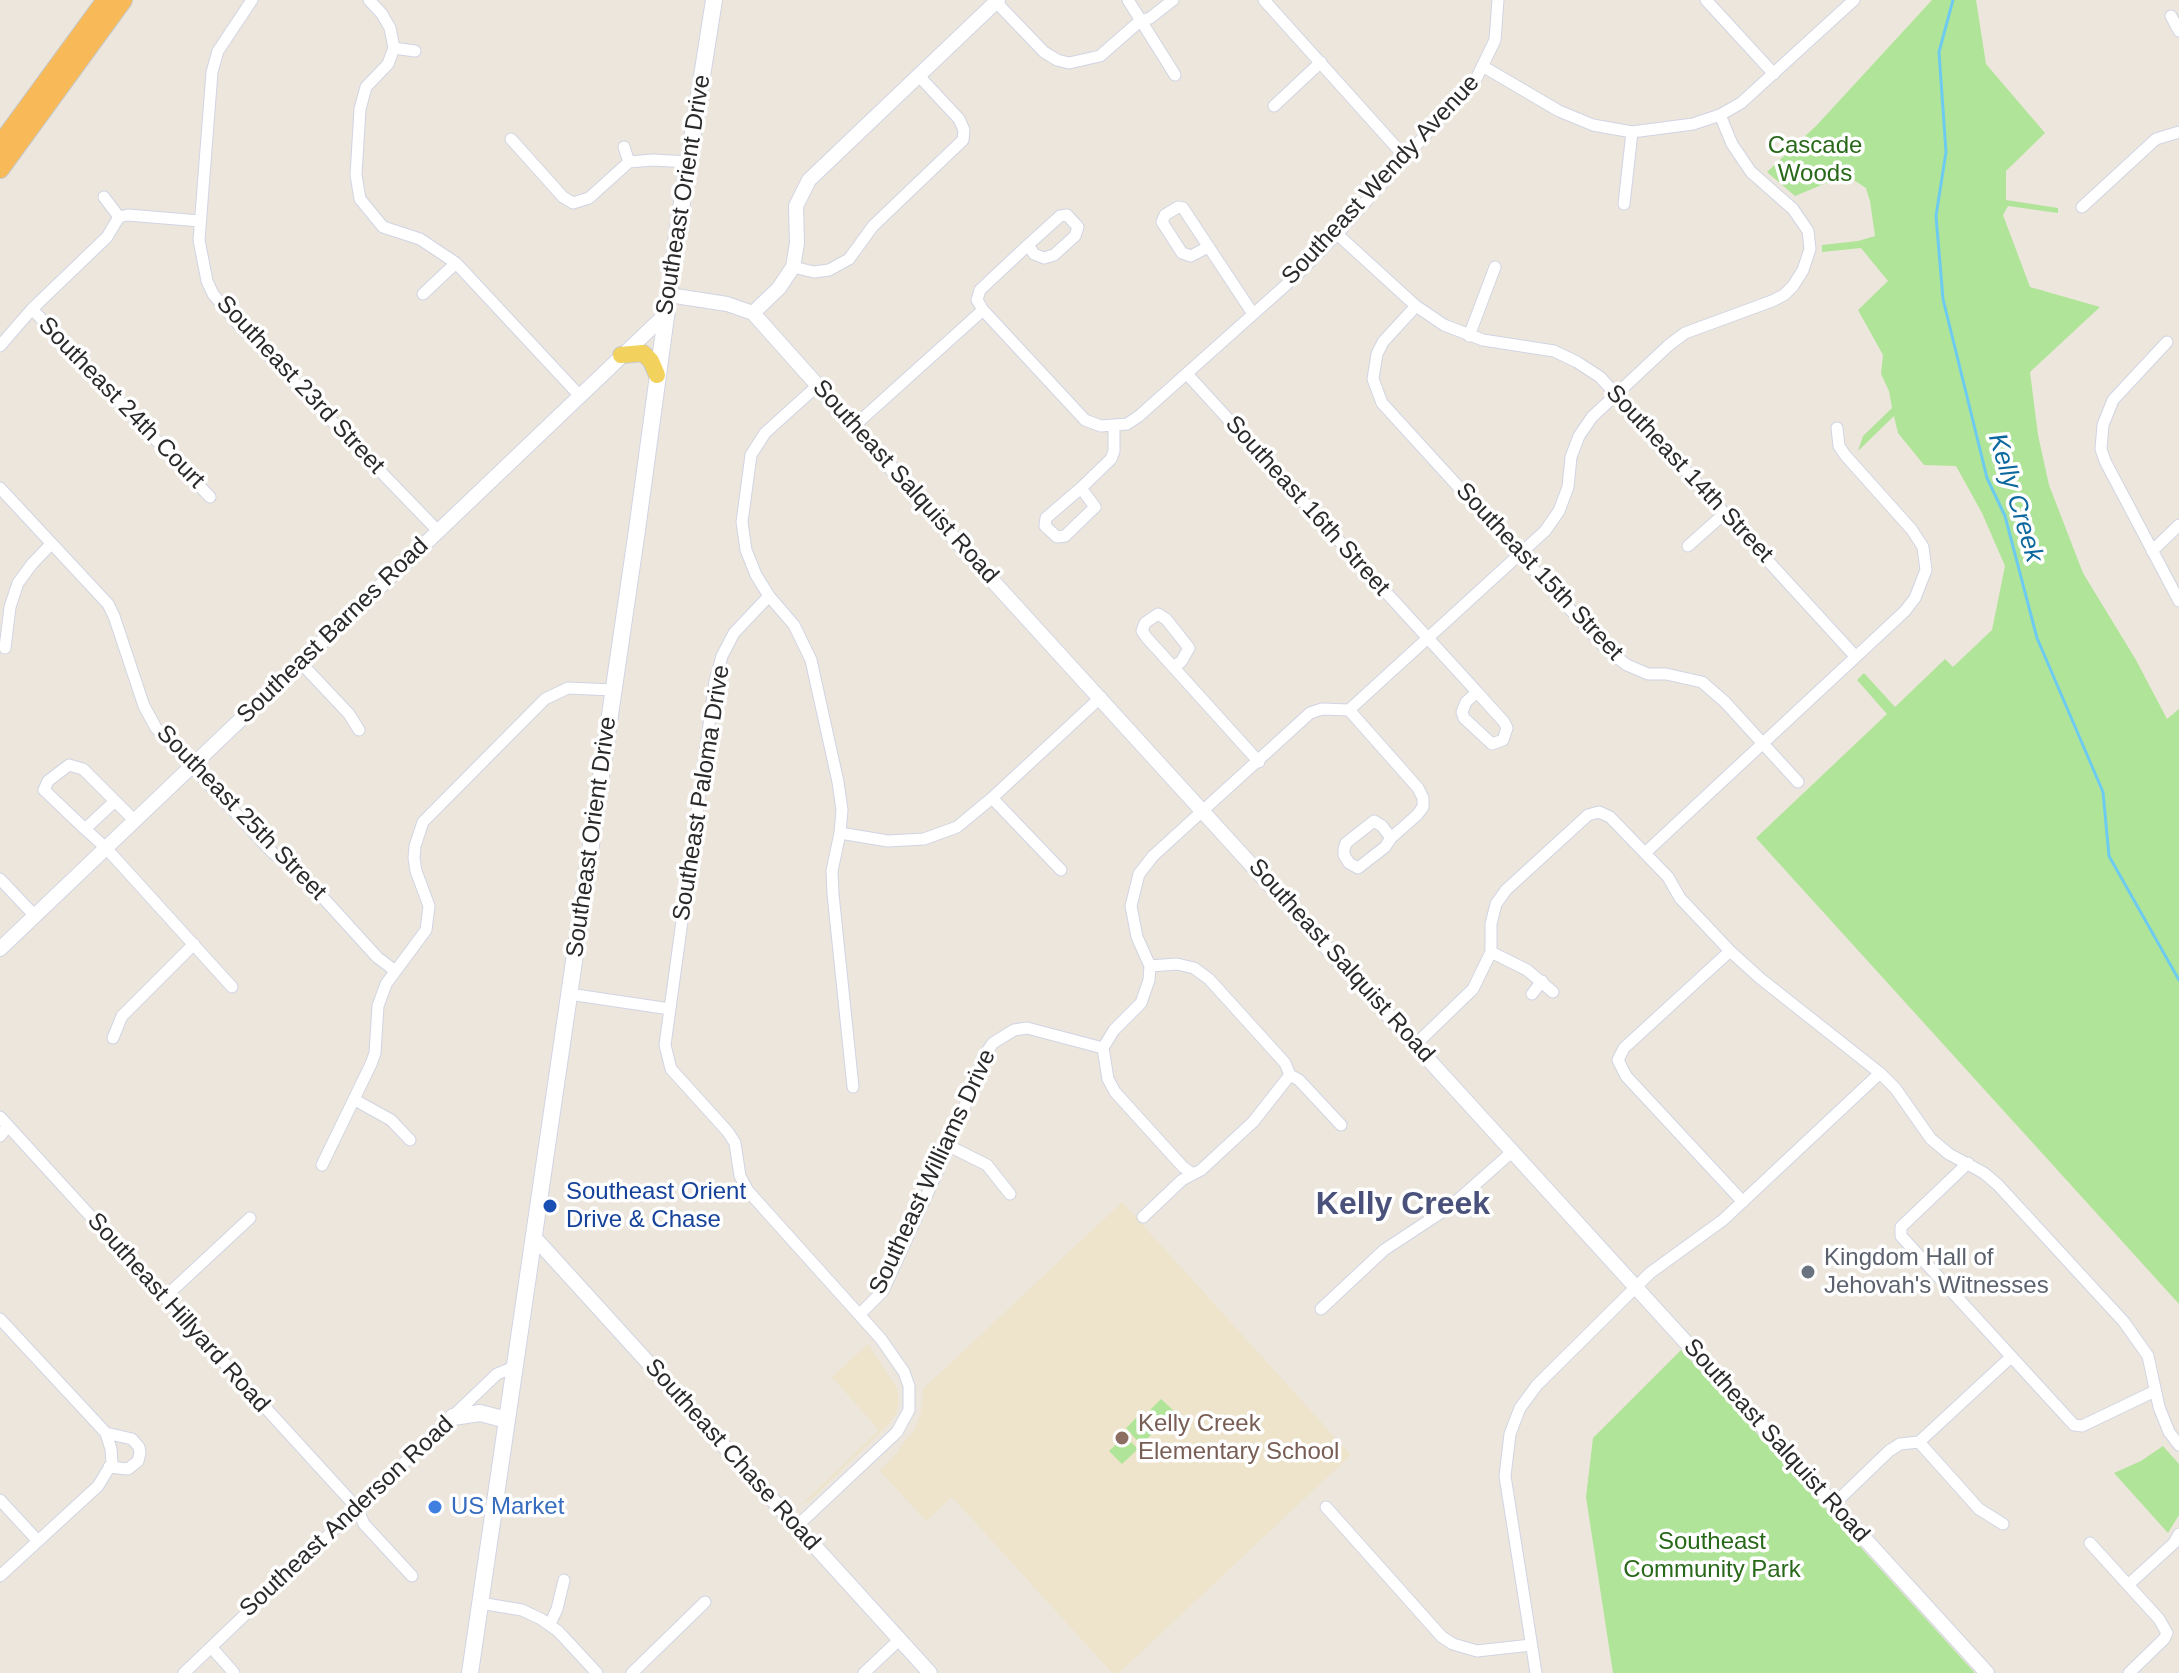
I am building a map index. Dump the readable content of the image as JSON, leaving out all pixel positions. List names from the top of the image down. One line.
{"streets":{"main road":["Southeast Orient Drive"],"street":["Southeast Wendy Avenue","Southeast 23rd Street","Southeast 24th Court","Southeast 14th Street","Southeast Salquist Road","Southeast 16th Street","Southeast 15th Street","Southeast Barnes Road","Southeast Paloma Drive","Southeast 25th Street","Southeast Williams Drive","Southeast Hillyard Road","Southeast Chase Road","Southeast Anderson Road"]},"crossings":[["Southeast Wendy Avenue","Southeast 14th Street"],["Southeast Wendy Avenue","Southeast 16th Street"],["Southeast Orient Drive","Southeast Barnes Road"],["Southeast Orient Drive","Southeast Chase Road"],["Southeast Orient Drive","Southeast Anderson Road"],["Southeast 23rd Street","Southeast Barnes Road"],["Southeast 14th Street","Southeast 15th Street"],["Southeast Barnes Road","Southeast 25th Street"],["Southeast Paloma Drive","Southeast Williams Drive"],["Southeast Hillyard Road","Southeast Anderson Road"]],"districts":["Kelly Creek"],"water":["Kelly Creek"],"parks":["Cascade Woods","Southeast Community Park"],"places":["Southeast Orient Drive & Chase","Kingdom Hall of Jehovah's Witnesses","Kelly Creek Elementary School","US Market"]}
